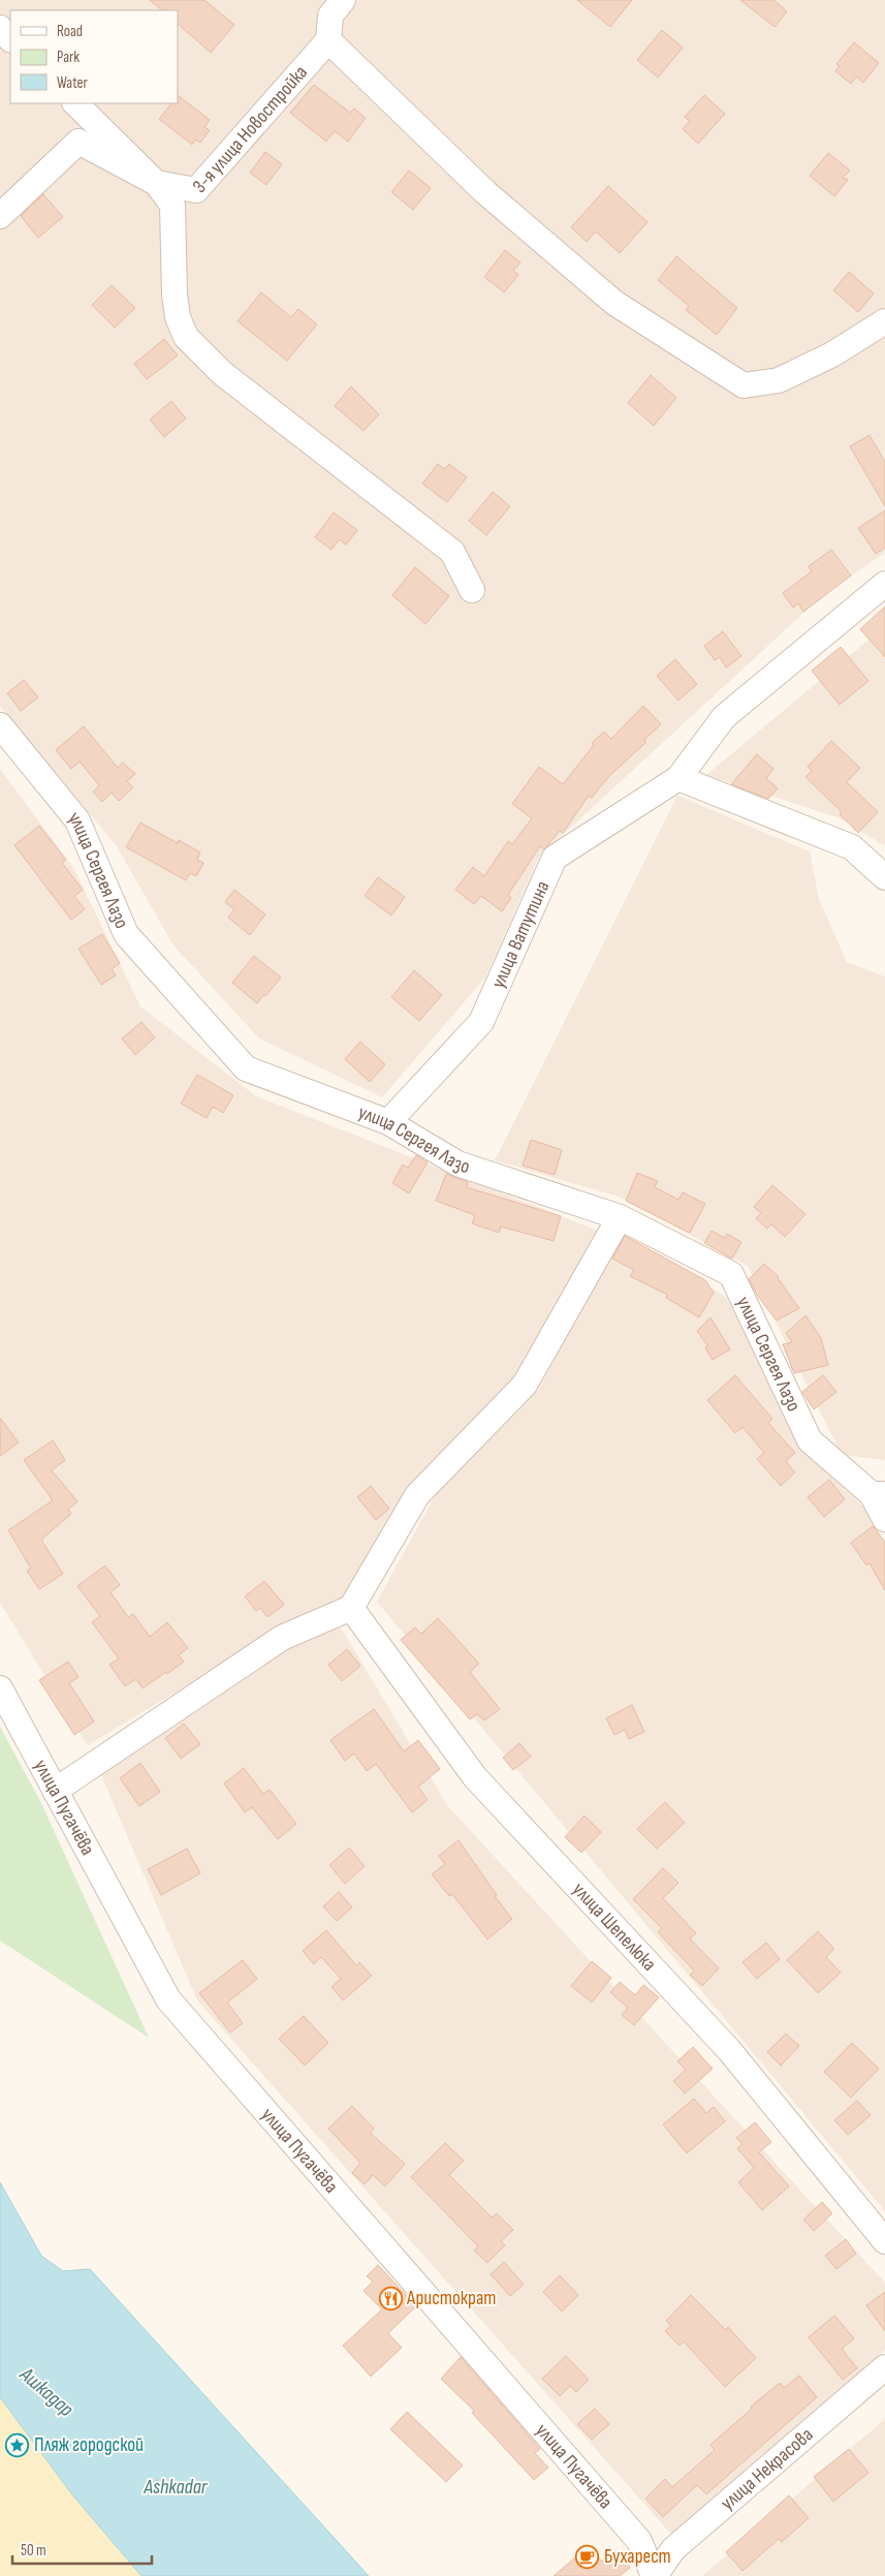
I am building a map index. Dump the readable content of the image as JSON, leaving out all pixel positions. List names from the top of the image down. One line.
{"streets":{"street":["3-я улица Новостройка","улица Сергея Лазо","улица Ватутина","улица Пугачёва","улица Шепелюка","улица Некрасова"]},"crossings":[["улица Сергея Лазо","улица Ватутина"],["улица Пугачёва","улица Некрасова"]],"water":["Ашкадар","Ashkadar"],"places":{"restaurant":["Аристократ"],"place":["Пляж городской"],"cafe":["Бухарест"]},"legend":["Road","Park","Water"],"scale_bar":"50 m"}
